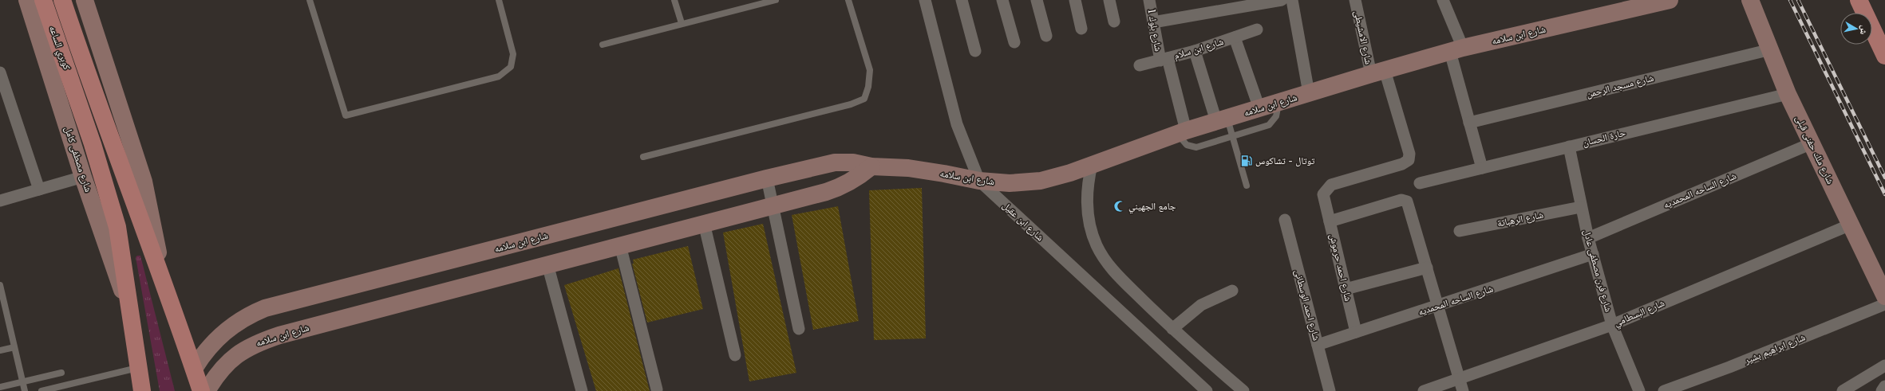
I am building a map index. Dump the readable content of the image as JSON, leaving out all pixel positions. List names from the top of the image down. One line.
{"streets":{"main road":["كوبري الساعه","شارع مصطفى كامل"],"street":["شارع بلوك 1","شارع ابن سلامه","شارع الامشيطى","شارع ابن سلام","شارع مسجد الرحمن","حارة الحسان","شارع ملك حفنى قبلى","شارع الساحه المحمديه","شارع الرهباتة","شارع ابن عقيل","شارع احمد حرموش","شارع فرن مصطفى عادل","شارع احمد الوسطانى","شارع البسطامي","شارع ابراهيم بشير"]},"crossings":[["شارع بلوك 1","شارع ابن سلامه"],["شارع بلوك 1","شارع ابن سلام"],["شارع ابن سلامه","شارع الامشيطى"],["شارع ابن سلامه","شارع ابن عقيل"],["شارع الامشيطى","شارع احمد حرموش"],["كوبري الساعه","شارع مصطفى كامل"],["شارع مسجد الرحمن","شارع ملك حفنى قبلى"],["حارة الحسان","شارع ملك حفنى قبلى"],["حارة الحسان","شارع فرن مصطفى عادل"],["شارع ملك حفنى قبلى","شارع الساحه المحمديه"],["شارع ملك حفنى قبلى","شارع البسطامي"],["شارع الساحه المحمديه","شارع احمد حرموش"],["شارع الساحه المحمديه","شارع فرن مصطفى عادل"],["شارع الساحه المحمديه","شارع احمد الوسطانى"],["شارع الرهباتة","شارع فرن مصطفى عادل"],["شارع فرن مصطفى عادل","شارع البسطامي"]],"places":{"fuel station":["توتال - تشاكوس"],"mosque":["جامع الجهيني"]},"north":"right"}
